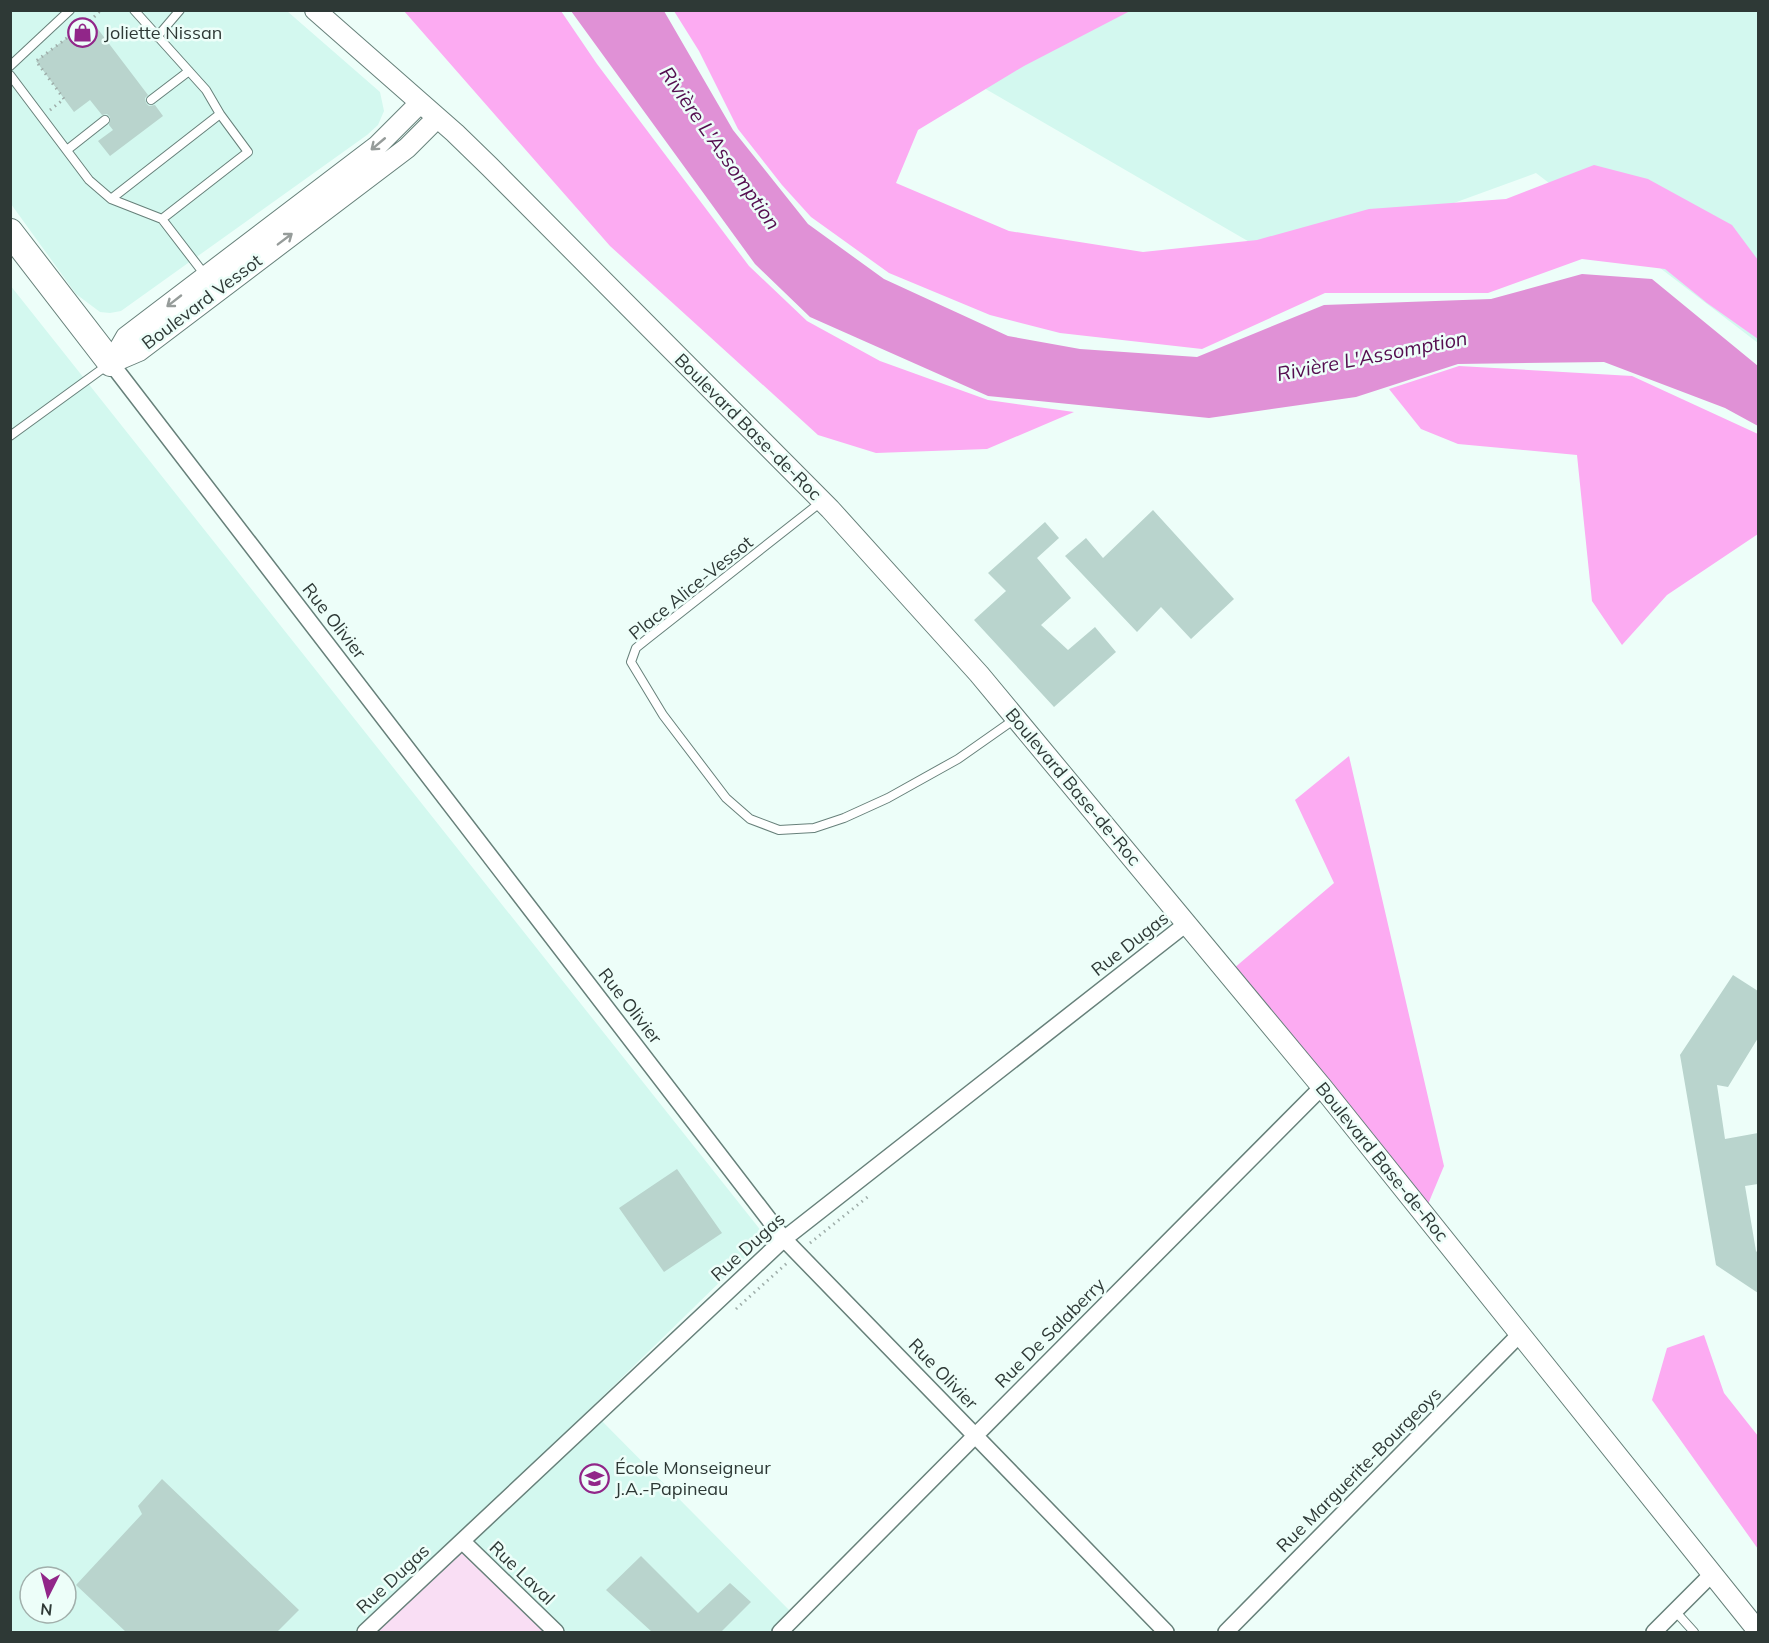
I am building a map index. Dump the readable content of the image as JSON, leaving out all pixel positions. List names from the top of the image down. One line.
{"streets":{"street":["Boulevard Vessot","Boulevard Base-de-Roc","Rue Olivier","Rue Dugas","Rue De Salaberry","Rue Marguerite-Bourgeoys","Rue Laval"],"lane":["Place Alice-Vessot"]},"crossings":[["Boulevard Vessot","Boulevard Base-de-Roc"],["Boulevard Vessot","Rue Olivier"],["Boulevard Base-de-Roc","Place Alice-Vessot"],["Boulevard Base-de-Roc","Rue Dugas"],["Boulevard Base-de-Roc","Rue De Salaberry"],["Boulevard Base-de-Roc","Rue Marguerite-Bourgeoys"],["Rue Olivier","Rue Dugas"],["Rue Olivier","Rue De Salaberry"],["Rue Dugas","Rue Laval"]],"water":["Rivière L'Assomption"],"places":{"shop":["Joliette Nissan"],"school or university":["École Monseigneur J.A.-Papineau"]},"north":"bottom"}
